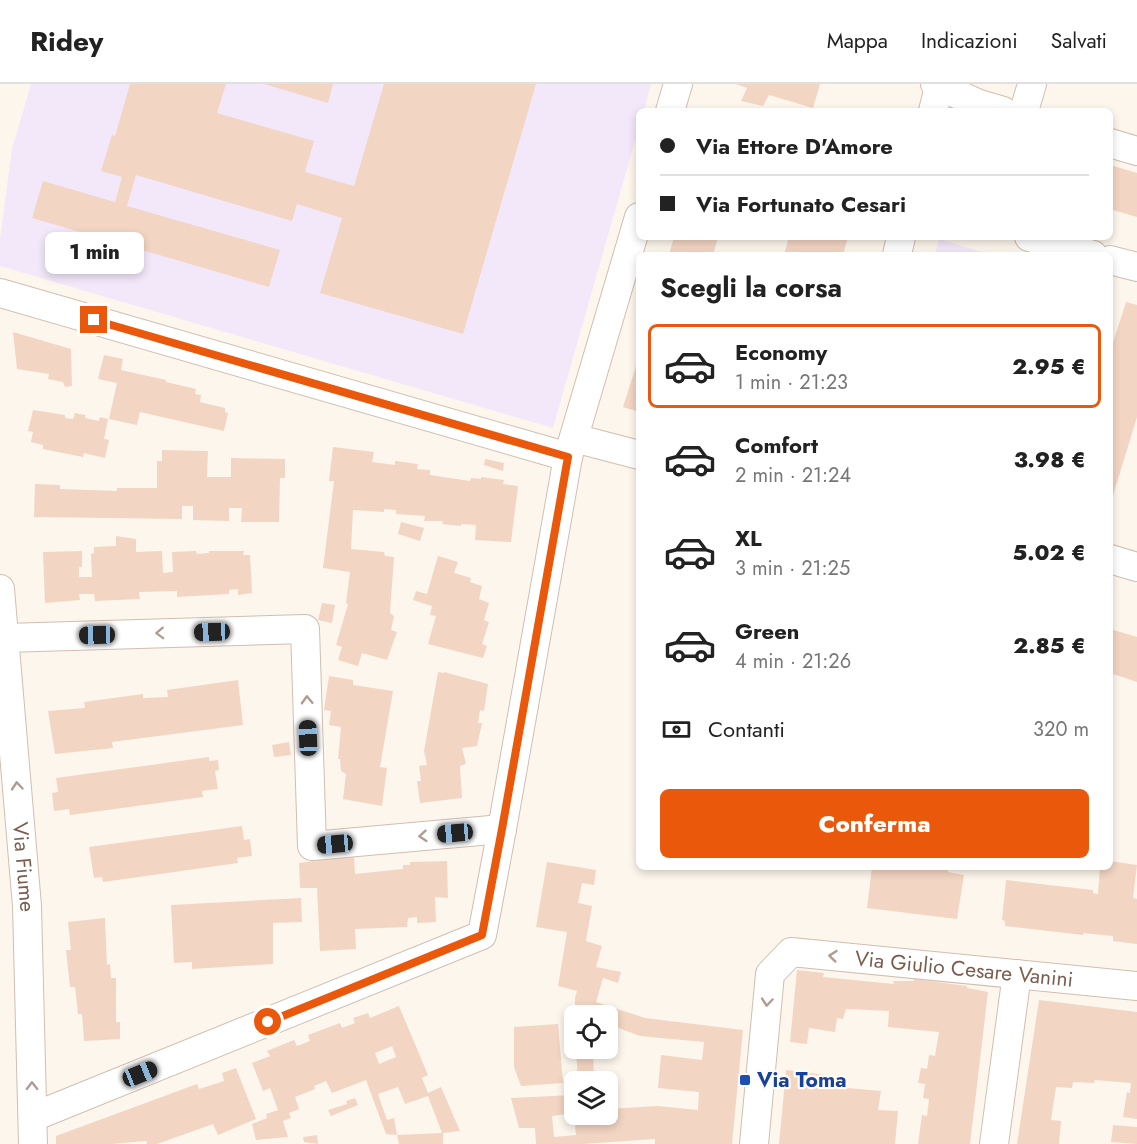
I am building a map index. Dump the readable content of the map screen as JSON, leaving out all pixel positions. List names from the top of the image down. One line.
{"streets":{"street":["Via Fiume","Via Giulio Cesare Vanini"]},"one_way":["Via Fiume"],"places":{"transit":["Via Toma"]},"page":{"header":"Ridey","nav":["Mappa","Indicazioni","Salvati"],"banner":["Via Ettore D'Amore","Via Fortunato Cesari"],"bubble":"1 min","heading":"Scegli la corsa","list":[{"name":"Economy","note":"1 min · 21:23","value":"2.95 €"},{"name":"Comfort","note":"2 min · 21:24","value":"3.98 €"},{"name":"XL","note":"3 min · 21:25","value":"5.02 €"},{"name":"Green","note":"4 min · 21:26","value":"2.85 €"}],"pay":["Contanti","320 m"],"buttons":"Conferma"}}
